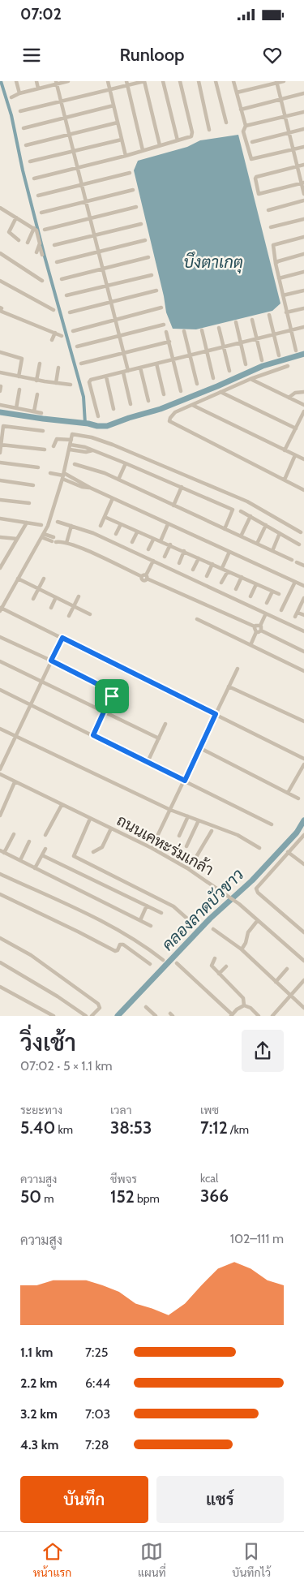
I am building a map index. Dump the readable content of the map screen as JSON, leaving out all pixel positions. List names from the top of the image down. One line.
{"streets":{"street":["ถนนเคหะร่มเกล้า"]},"water":["บึงตาเกตุ","คลองลาดบัวขาว"],"page":{"status":"07:02","header":"Runloop","heading":["วิ่งเช้า","07:02 · 5 × 1.1 km"],"stats":[["ระยะทาง","5.40 km"],["เวลา","38:53"],["เพซ","7:12 /km"],["ความสูง","50 m"],["ชีพจร","152 bpm"],["kcal","366"]],"chart":["ความสูง","102–111 m"],"list":[{"name":"1.1 km","note":"7:25"},{"name":"2.2 km","note":"6:44"},{"name":"3.2 km","note":"7:03"},{"name":"4.3 km","note":"7:28"}],"buttons":["บันทึก","แชร์"],"tabs":["หน้าแรก","แผนที่","บันทึกไว้"]}}
